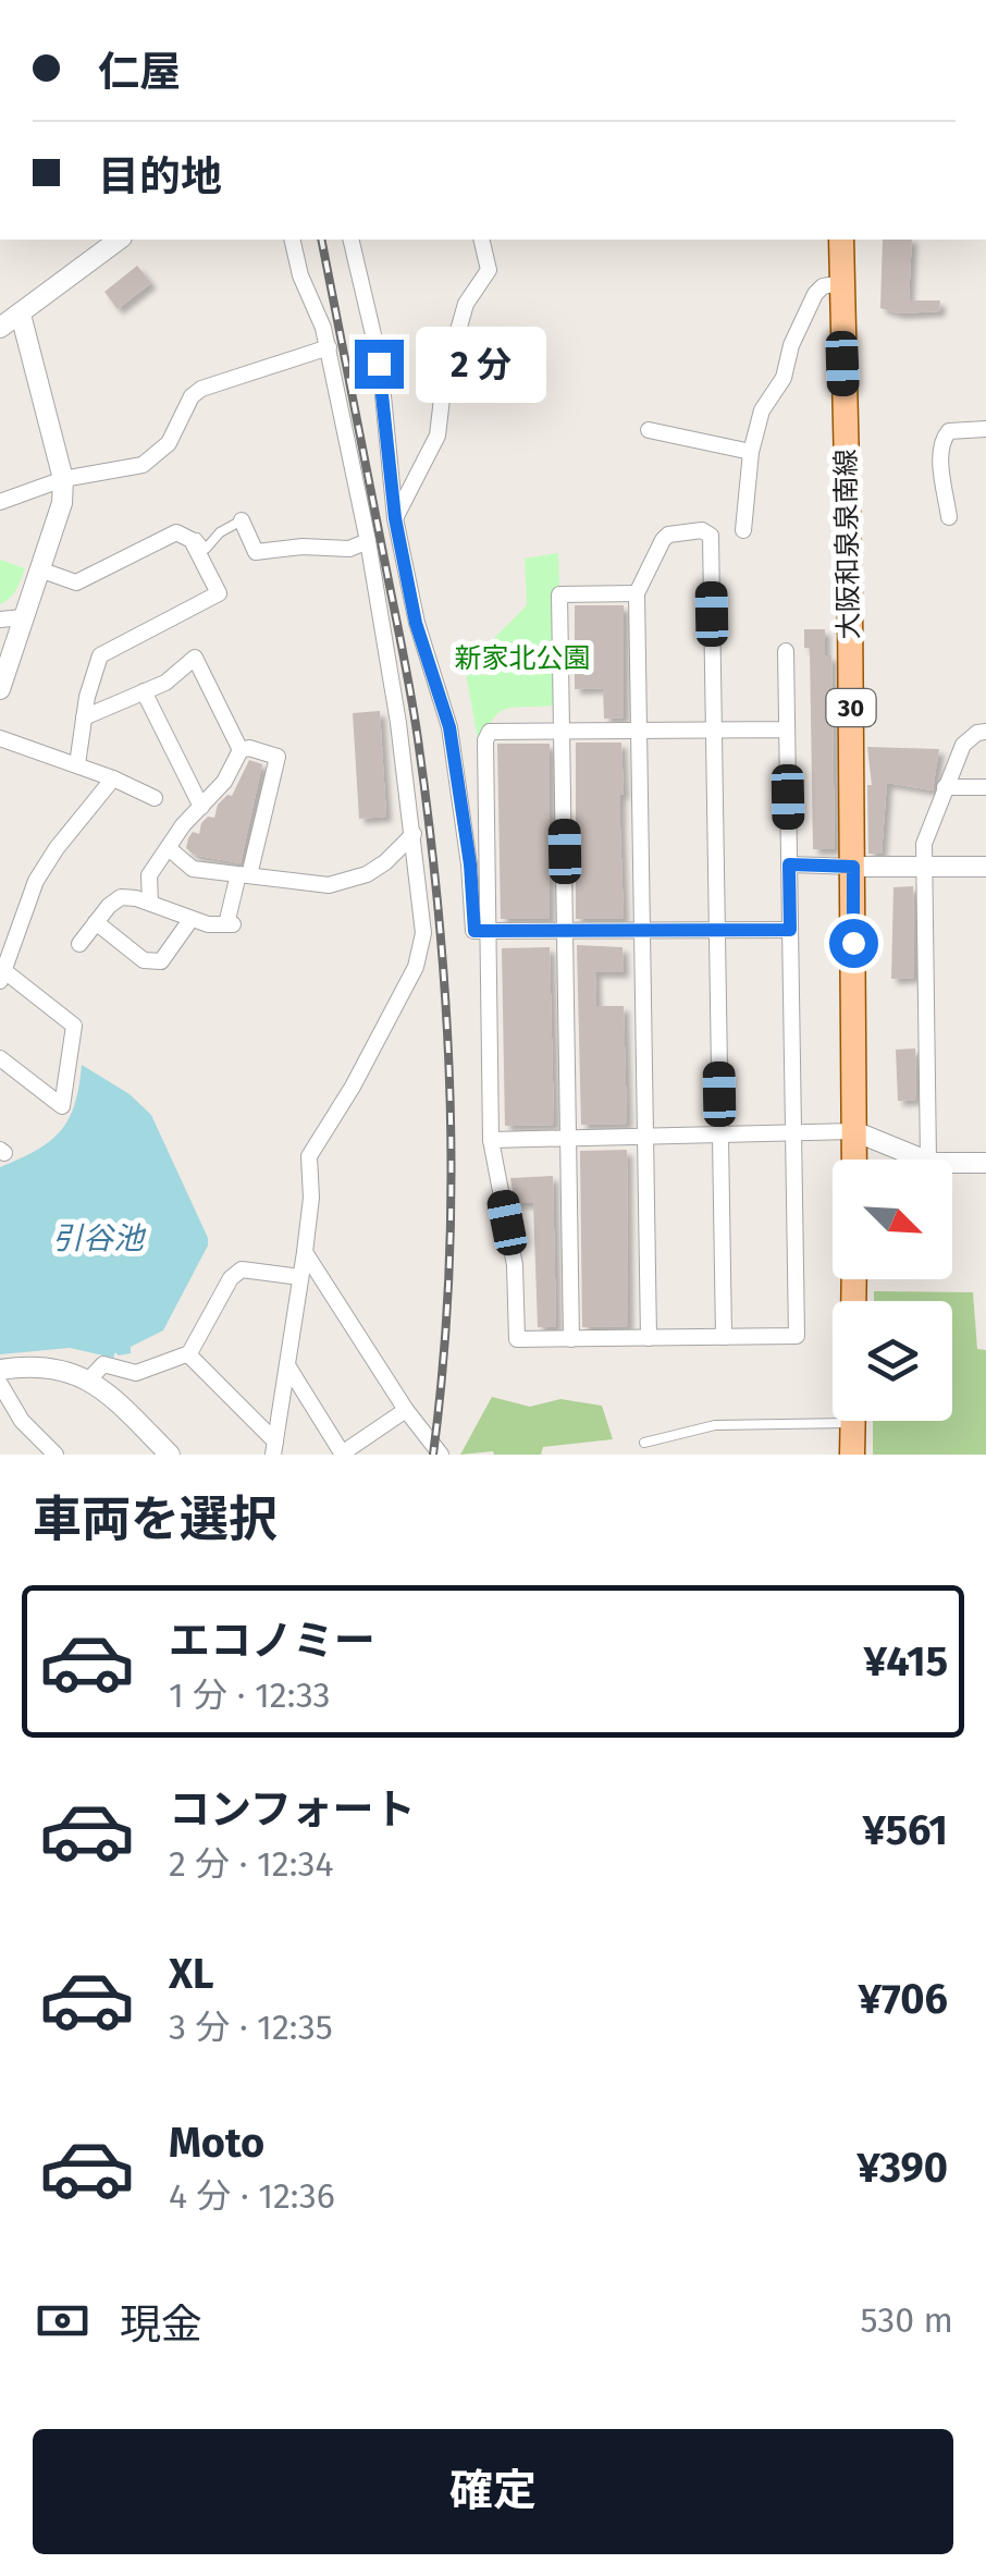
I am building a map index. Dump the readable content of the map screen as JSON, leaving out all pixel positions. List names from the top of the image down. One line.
{"streets":{"main road":["大阪和泉泉南線","30"]},"water":["引谷池"],"parks":["新家北公園"],"north":"bottom right","page":{"banner":["仁屋","目的地"],"bubble":"2 分","heading":"車両を選択","list":[{"name":"エコノミー","note":"1 分 · 12:33","value":"¥415"},{"name":"コンフォート","note":"2 分 · 12:34","value":"¥561"},{"name":"XL","note":"3 分 · 12:35","value":"¥706"},{"name":"Moto","note":"4 分 · 12:36","value":"¥390"}],"pay":["現金","530 m"],"buttons":"確定"}}
